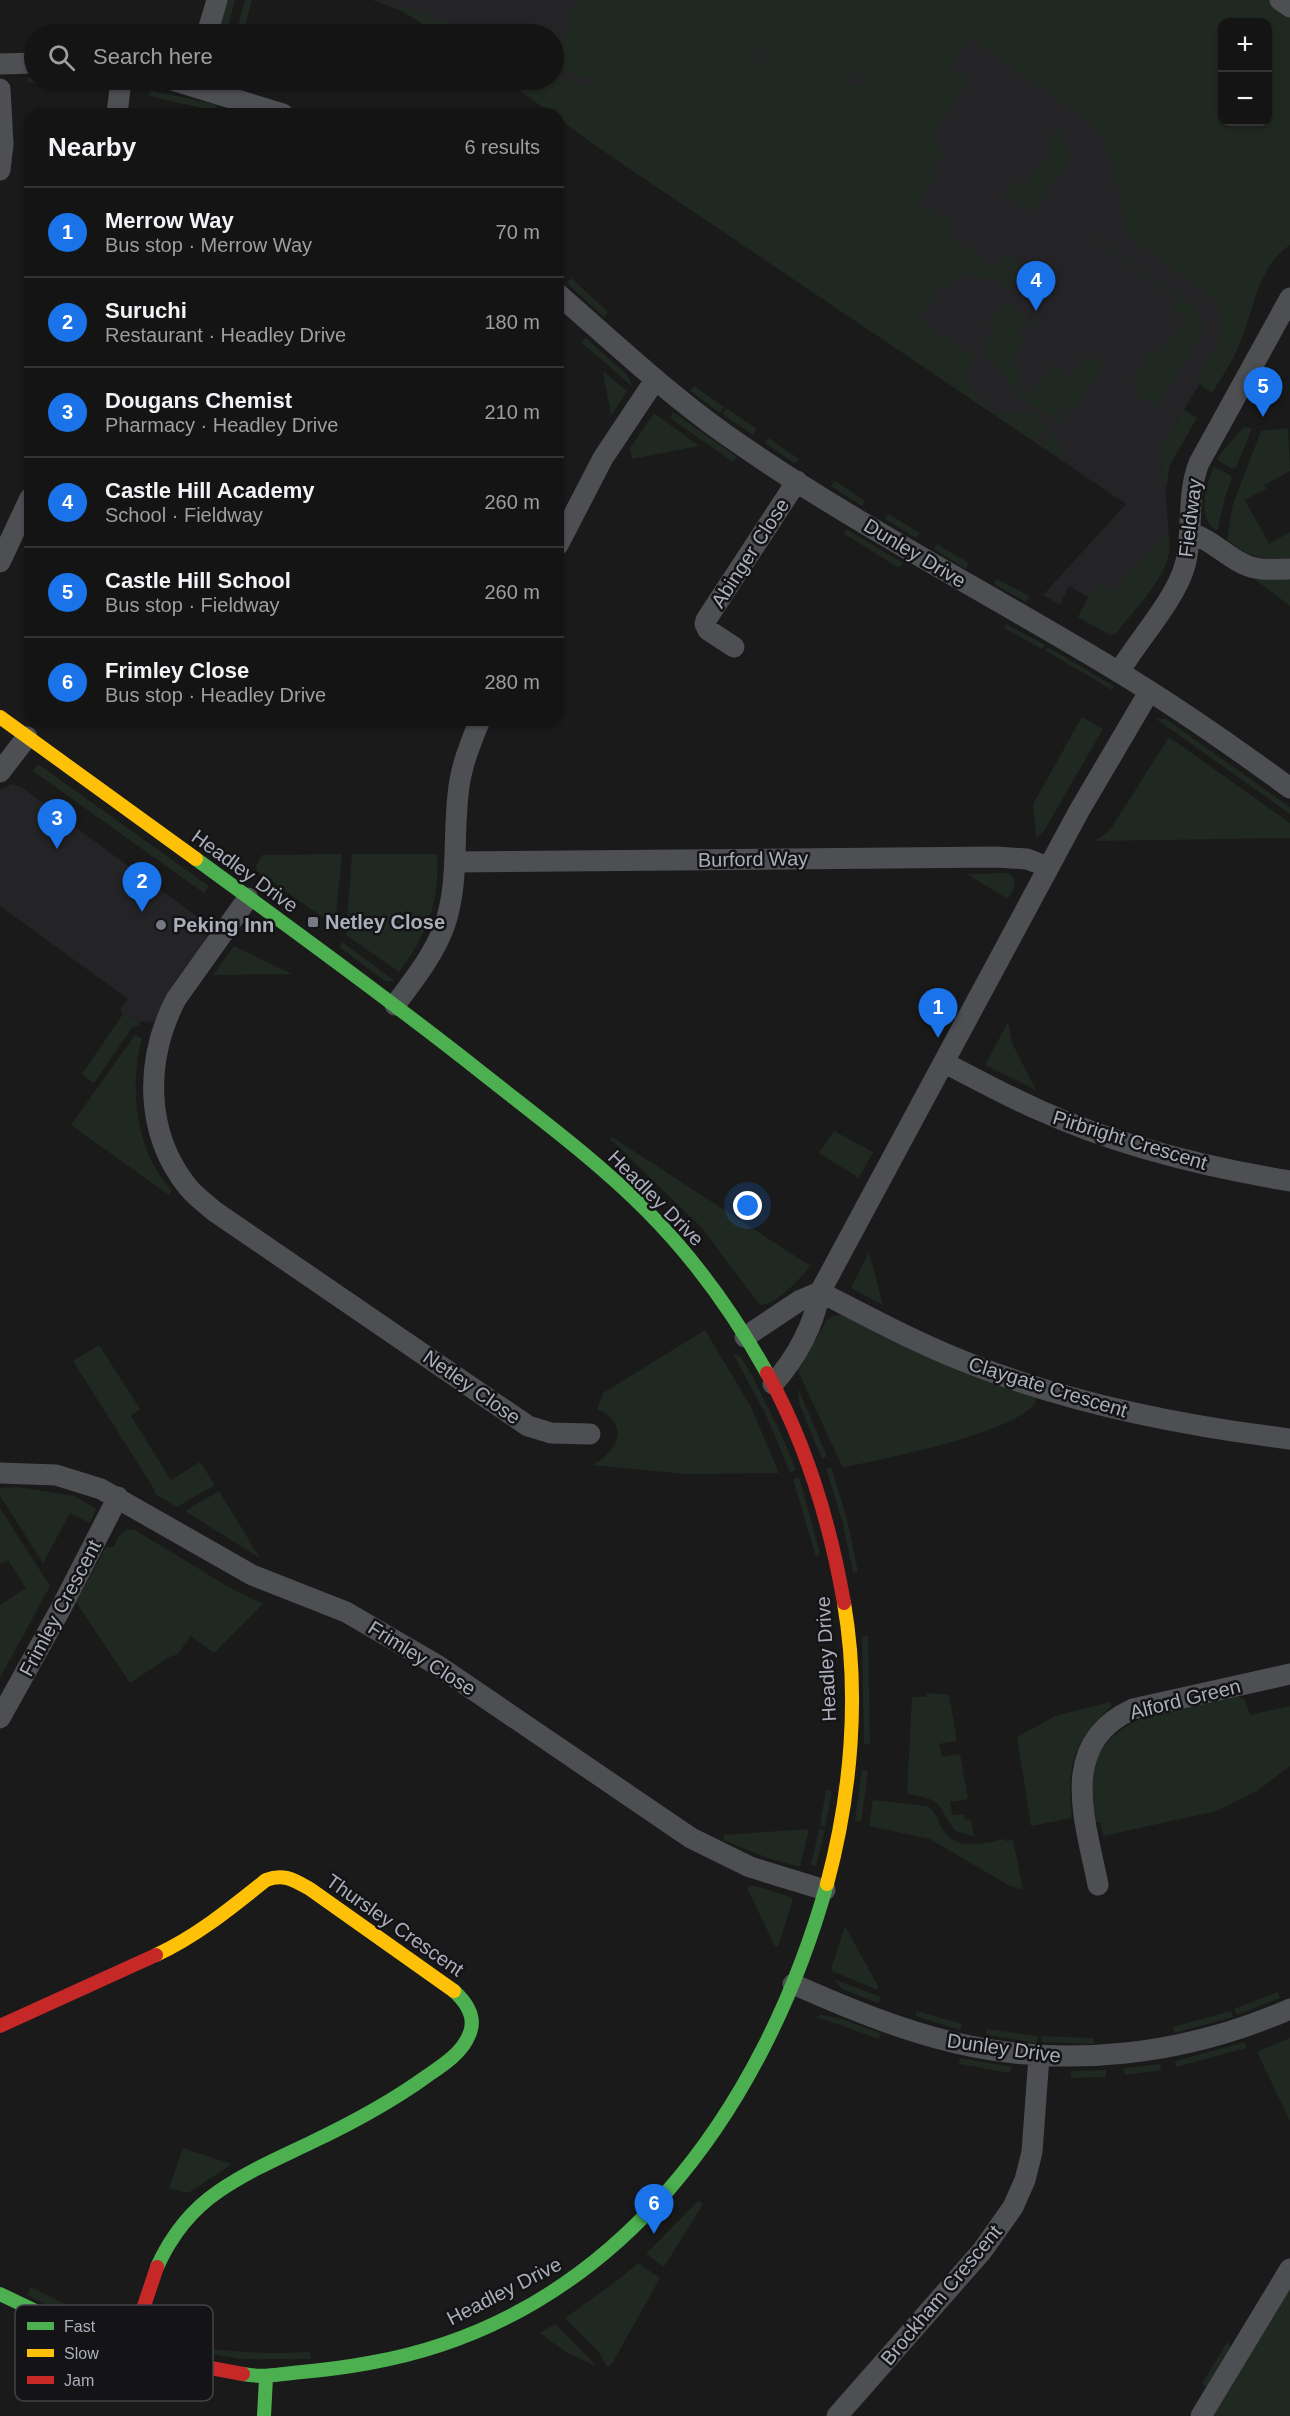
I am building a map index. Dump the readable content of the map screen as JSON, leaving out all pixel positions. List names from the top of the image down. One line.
{"streets":{"street":["Fieldway","Abinger Close","Dunley Drive","Burford Way","Headley Drive","Pirbright Crescent","Netley Close","Claygate Crescent","Frimley Crescent","Frimley Close","Alford Green","Thursley Crescent","Brockham Crescent"]},"crossings":[["Fieldway","Dunley Drive"],["Abinger Close","Dunley Drive"],["Dunley Drive","Headley Drive"],["Dunley Drive","Brockham Crescent"],["Headley Drive","Netley Close"],["Headley Drive","Frimley Close"],["Frimley Crescent","Frimley Close"]],"places":{"transit":["Netley Close"],"other":["Peking Inn"]},"legend":["Fast","Slow","Jam"],"page":{"map_buttons":["+","−"],"search":"Search here","heading":["Nearby","6 results"],"list":[{"mark":"1","name":"Merrow Way","note":"Bus stop · Merrow Way","value":"70 m"},{"mark":"2","name":"Suruchi","note":"Restaurant · Headley Drive","value":"180 m"},{"mark":"3","name":"Dougans Chemist","note":"Pharmacy · Headley Drive","value":"210 m"},{"mark":"4","name":"Castle Hill Academy","note":"School · Fieldway","value":"260 m"},{"mark":"5","name":"Castle Hill School","note":"Bus stop · Fieldway","value":"260 m"},{"mark":"6","name":"Frimley Close","note":"Bus stop · Headley Drive","value":"280 m"}],"pins":["4","5","3","2","1","6"]}}
